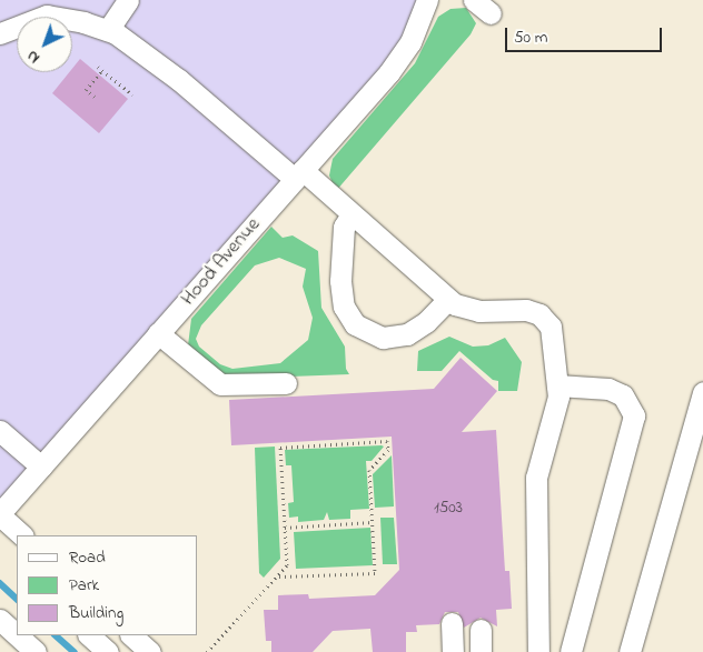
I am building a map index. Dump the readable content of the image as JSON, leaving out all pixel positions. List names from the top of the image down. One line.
{"streets":{"street":["Hood Avenue"]},"house_numbers":["1503"],"legend":["Road","Park","Building"],"scale_bar":"50 m","north":"bottom left"}
